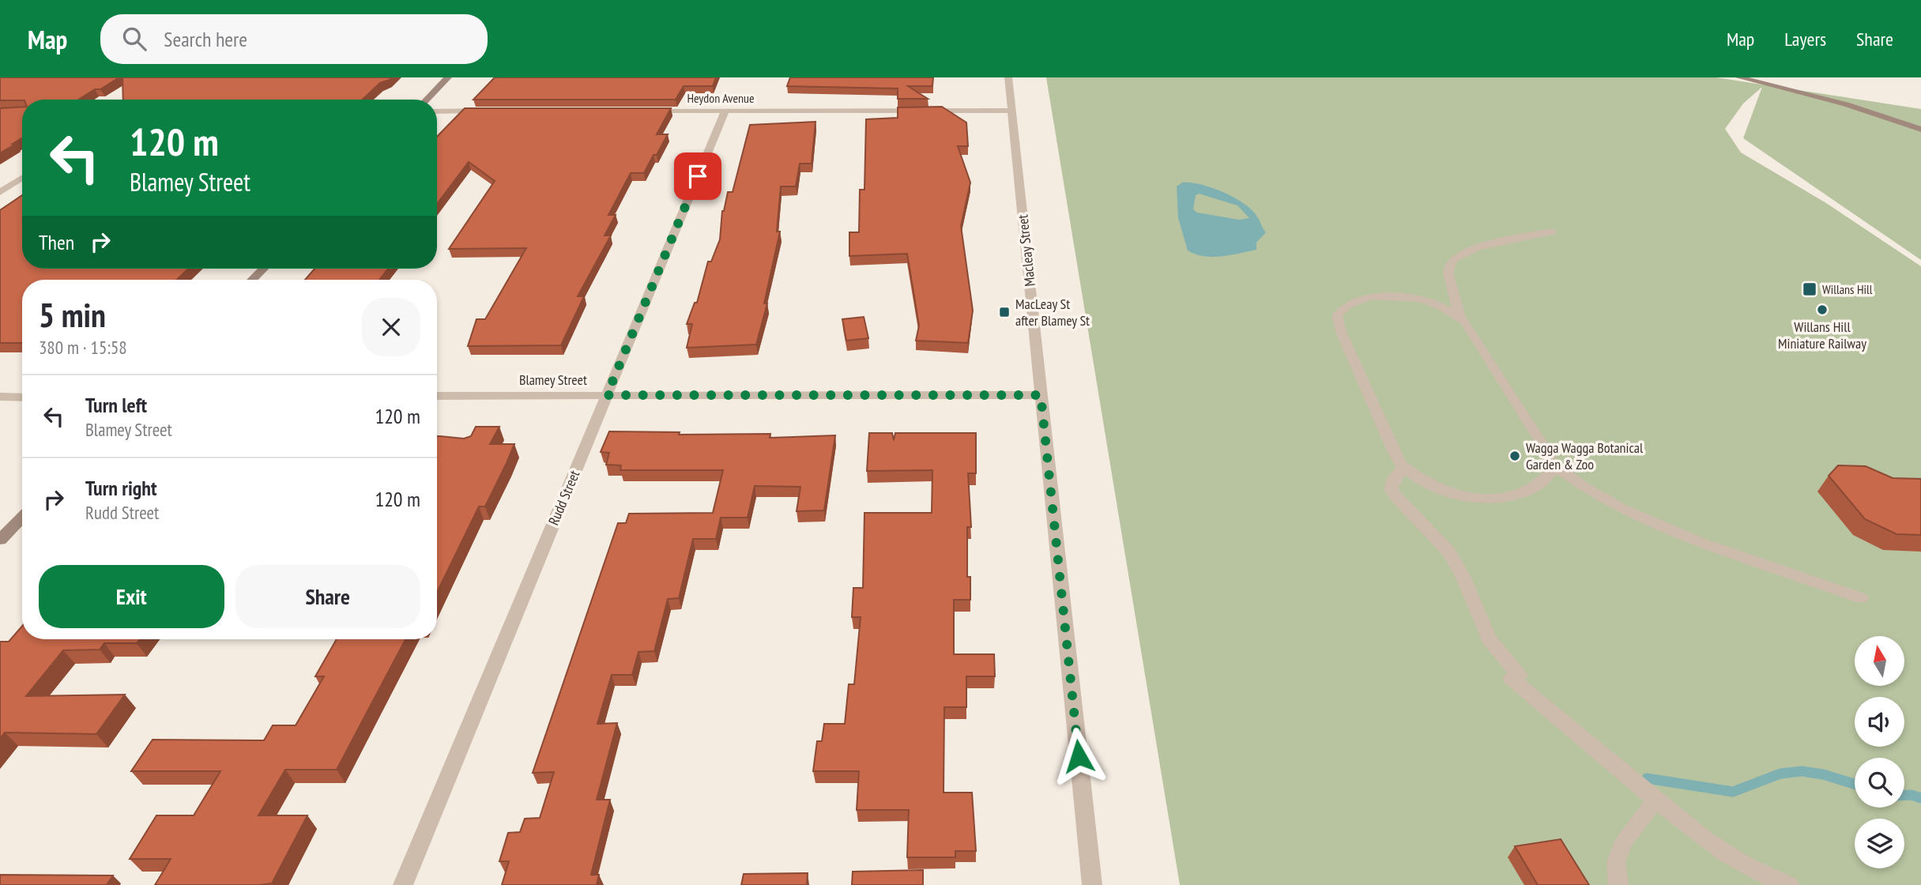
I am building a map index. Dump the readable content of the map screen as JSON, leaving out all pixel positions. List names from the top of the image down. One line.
{"streets":{"street":["Heydon Avenue","Macleay Street","Blamey Street","Rudd Street"]},"crossings":[["Heydon Avenue","Macleay Street"],["Heydon Avenue","Rudd Street"],["Macleay Street","Blamey Street"],["Blamey Street","Rudd Street"]],"places":{"transit":["Willans Hill","MacLeay St after Blamey St"],"other":["Willans Hill Miniature Railway","Wagga Wagga Botanical Garden & Zoo"]},"north":"top","page":{"header":"Map","search":"Search here","nav":["Map","Layers","Share"],"turn":["120 m","Blamey Street"],"then":"Then","heading":["5 min","380 m · 15:58"],"list":[{"name":"Turn left","note":"Blamey Street","value":"120 m"},{"name":"Turn right","note":"Rudd Street","value":"120 m"}],"buttons":["Exit","Share"]}}
